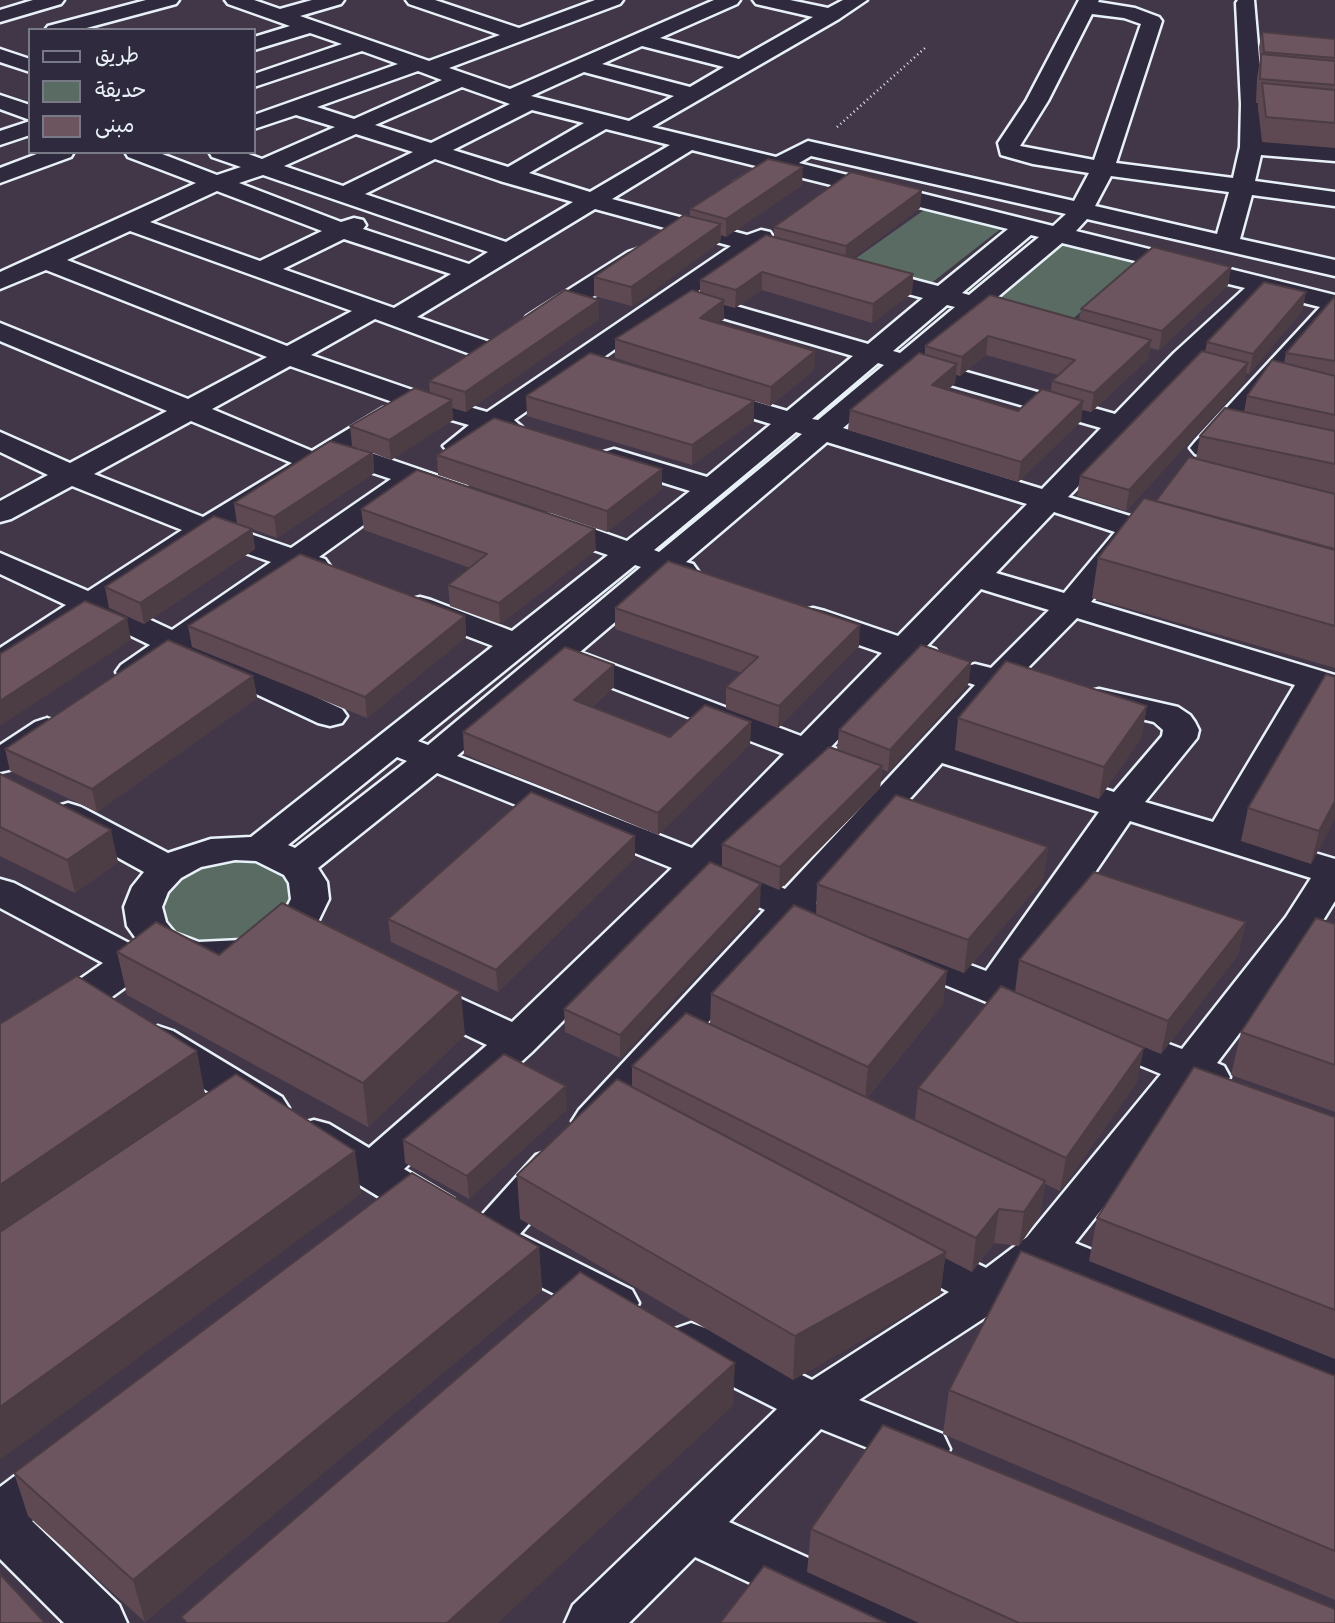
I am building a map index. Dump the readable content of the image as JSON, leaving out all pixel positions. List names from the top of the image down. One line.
{"legend":["طريق","حديقة","مبنى"]}
